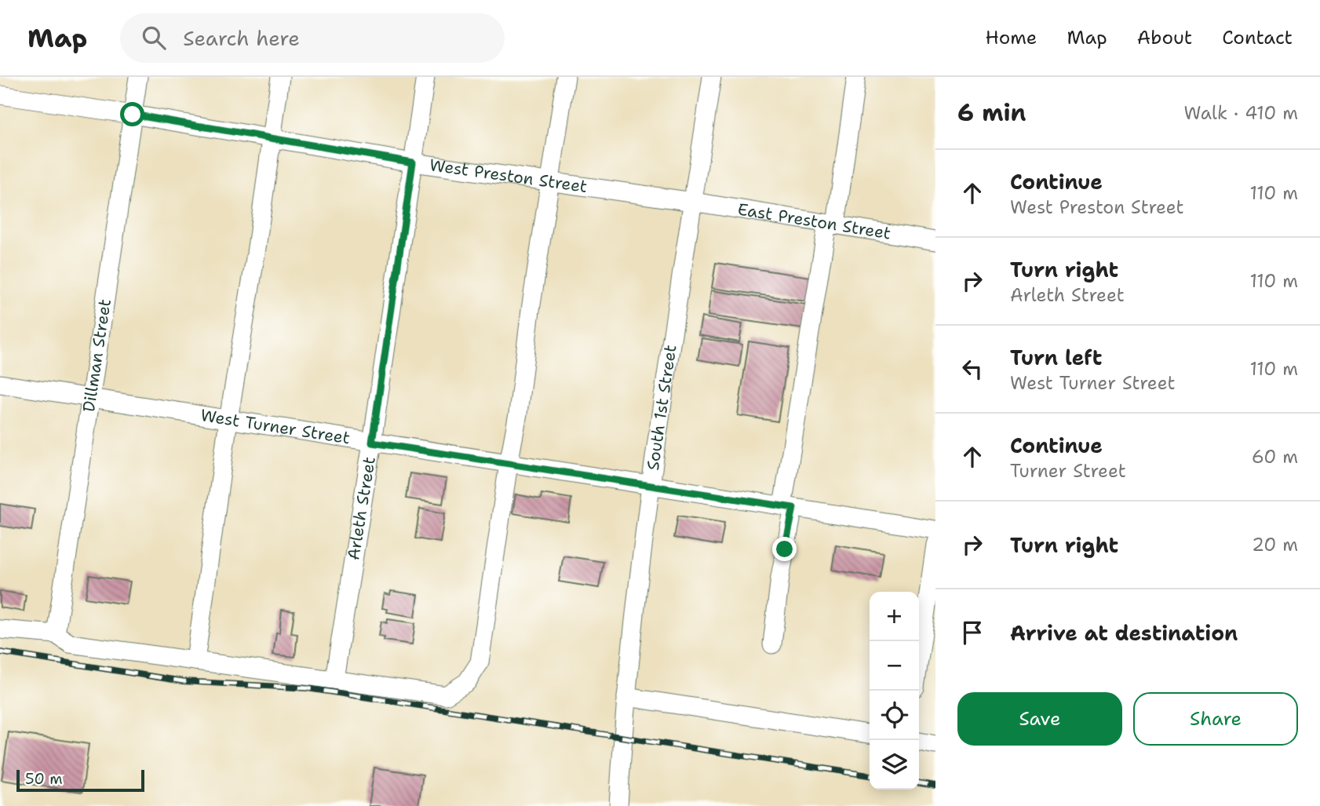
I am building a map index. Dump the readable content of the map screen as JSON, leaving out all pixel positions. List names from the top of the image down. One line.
{"streets":{"street":["West Preston Street","East Preston Street","Dillman Street","South 1st Street","West Turner Street","Arleth Street"]},"crossings":[["West Preston Street","East Preston Street"],["West Preston Street","Dillman Street"],["West Preston Street","South 1st Street"],["West Preston Street","Arleth Street"],["East Preston Street","South 1st Street"],["Dillman Street","West Turner Street"],["South 1st Street","West Turner Street"],["West Turner Street","Arleth Street"]],"scale_bar":"50 m","page":{"header":"Map","search":"Search here","nav":["Home","Map","About","Contact"],"heading":["6 min","Walk · 410 m"],"list":[["Continue","West Preston Street","110 m"],["Turn right","Arleth Street","110 m"],["Turn left","West Turner Street","110 m"],["Continue","Turner Street","60 m"],["Turn right","20 m"],"Arrive at destination"],"map_buttons":["+","−"],"buttons":["Save","Share"],"scale":"50 m"}}
